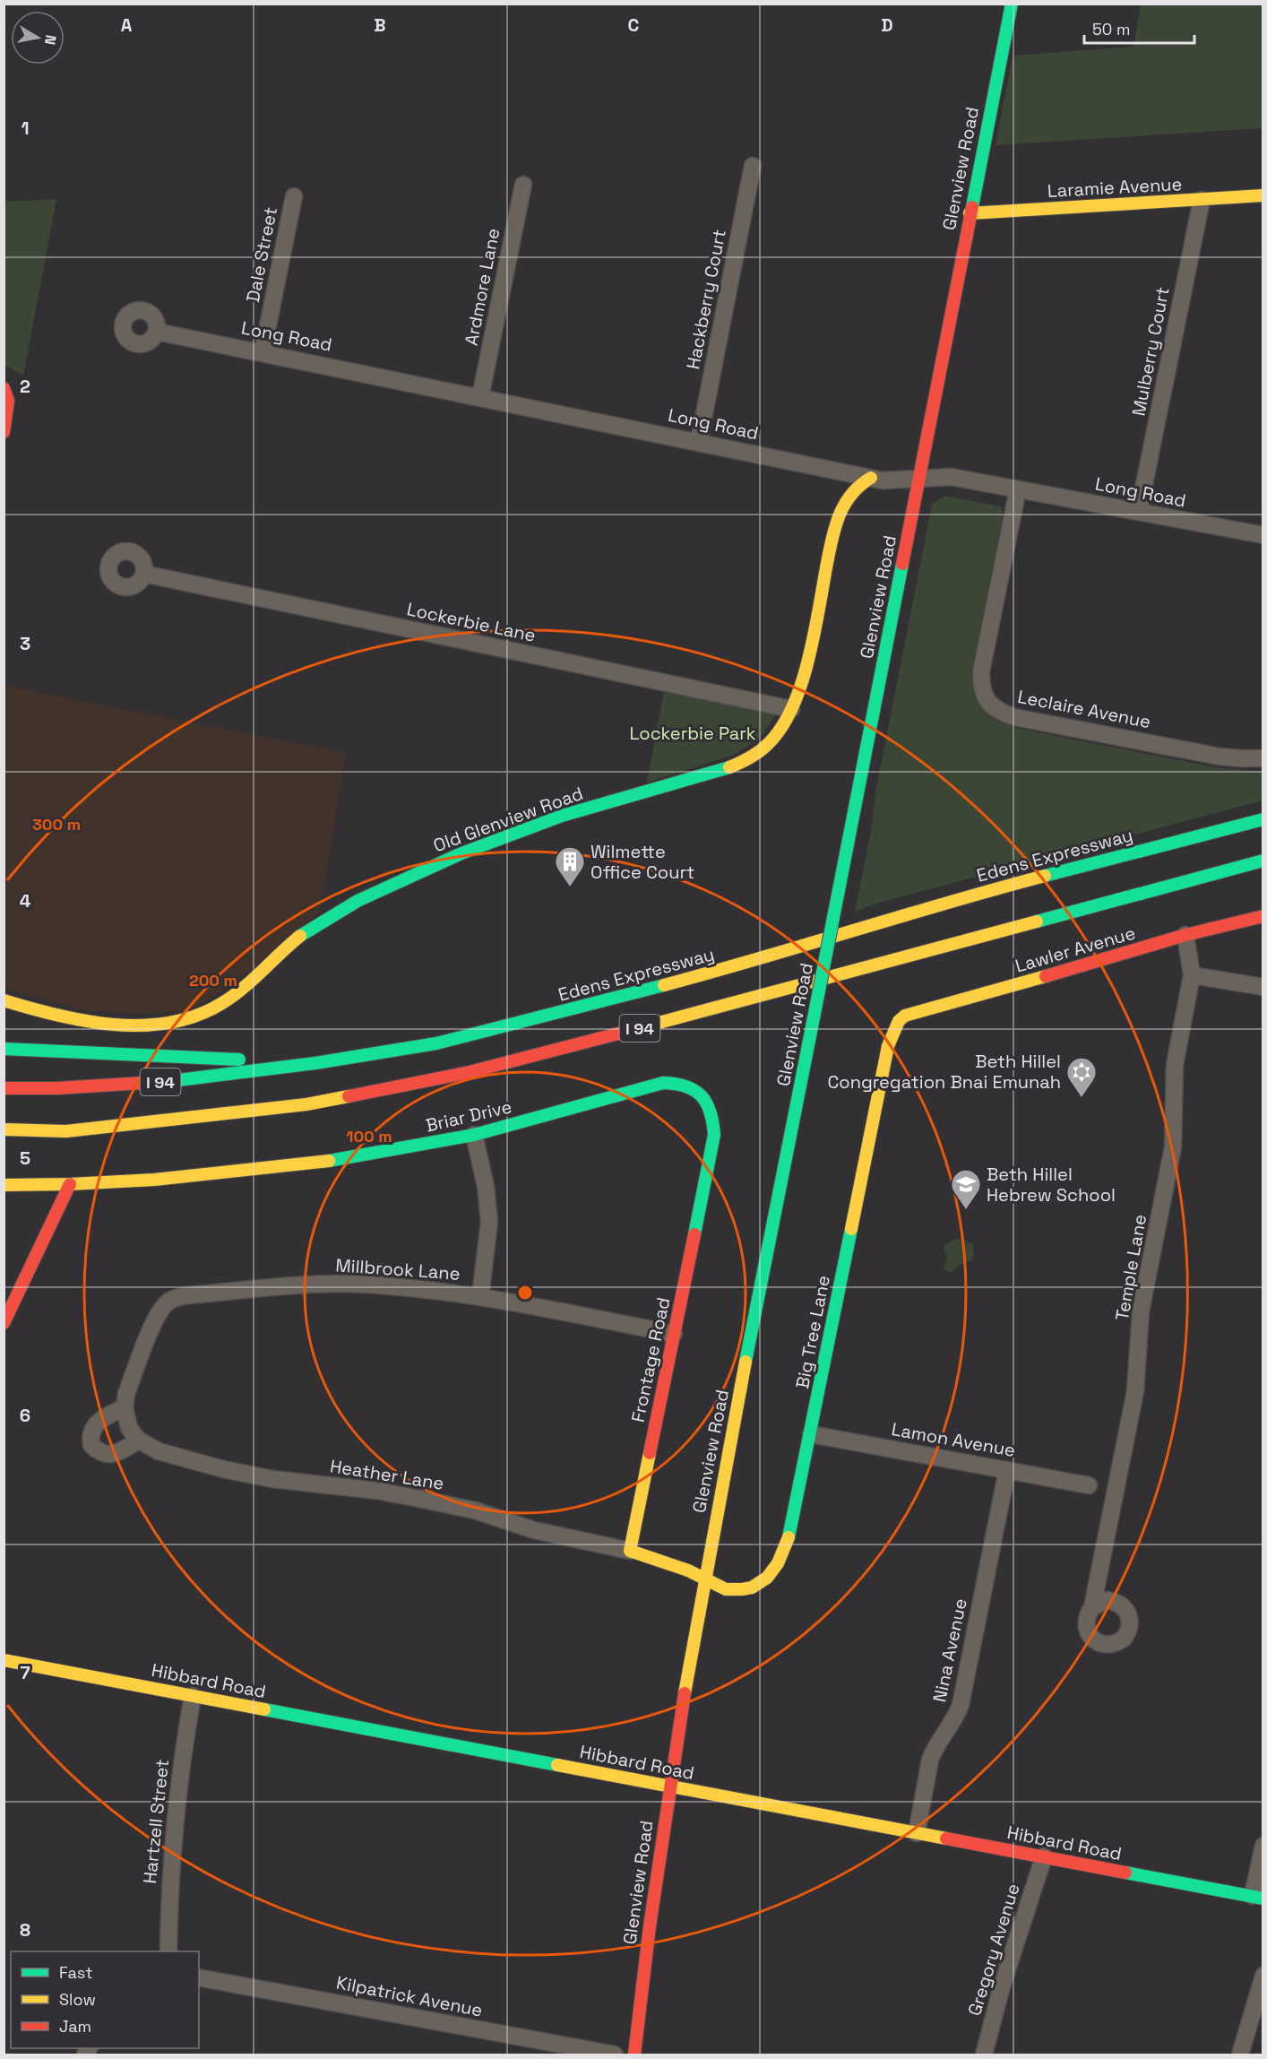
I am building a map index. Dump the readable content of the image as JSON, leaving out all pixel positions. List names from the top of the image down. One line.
{"streets":{"main road":["Glenview Road","Laramie Avenue","Old Glenview Road","Edens Expressway","Lawler Avenue","I 94","Briar Drive","Big Tree Lane","Frontage Road","Hibbard Road"],"street":["Dale Street","Ardmore Lane","Hackberry Court","Long Road","Mulberry Court","Lockerbie Lane","Leclaire Avenue","Temple Lane","Millbrook Lane","Lamon Avenue","Heather Lane","Nina Avenue","Hartzell Street","Gregory Avenue","Kilpatrick Avenue"]},"crossings":[["Glenview Road","Laramie Avenue"],["Glenview Road","Long Road"],["Glenview Road","Big Tree Lane"],["Glenview Road","Hibbard Road"],["Laramie Avenue","Mulberry Court"],["Dale Street","Long Road"],["Ardmore Lane","Long Road"],["Hackberry Court","Long Road"],["Long Road","Mulberry Court"],["Long Road","Leclaire Avenue"],["Long Road","Old Glenview Road"],["Lockerbie Lane","Old Glenview Road"],["Lawler Avenue","Temple Lane"],["Lawler Avenue","Big Tree Lane"],["Briar Drive","Frontage Road"],["Millbrook Lane","Frontage Road"],["Millbrook Lane","Heather Lane"],["Big Tree Lane","Lamon Avenue"],["Frontage Road","Heather Lane"],["Lamon Avenue","Nina Avenue"],["Nina Avenue","Hibbard Road"],["Hibbard Road","Hartzell Street"],["Hibbard Road","Gregory Avenue"]],"parks":["Lockerbie Park"],"places":{"building":["Wilmette Office Court"],"synagogue":["Beth Hillel Congregation Bnai Emunah"],"school or university":["Beth Hillel Hebrew School"]},"legend":["Fast","Slow","Jam"],"scale_bar":"50 m","north":"right","grid":{"columns":["A","B","C","D"],"rows":["1","2","3","4","5","6","7","8"]},"rings":["300 m","200 m","100 m"]}
